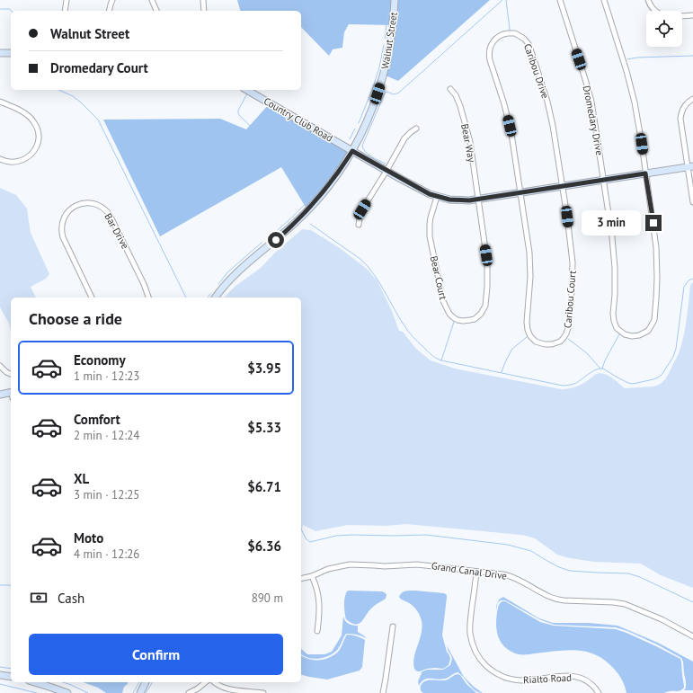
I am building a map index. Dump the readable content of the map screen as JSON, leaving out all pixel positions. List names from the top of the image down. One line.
{"streets":{"street":["Walnut Street","Caribou Drive","Country Club Road","Dromedary Drive","Bear Way","Bar Drive","Bear Court","Caribou Court","Grand Canal Drive","Rialto Road"]},"crossings":[["Walnut Street","Country Club Road"],["Caribou Drive","Country Club Road"],["Caribou Drive","Caribou Court"],["Country Club Road","Dromedary Drive"],["Country Club Road","Bear Way"],["Country Club Road","Bear Court"],["Country Club Road","Caribou Court"],["Bear Way","Bear Court"],["Grand Canal Drive","Rialto Road"]],"page":{"banner":["Walnut Street","Dromedary Court"],"bubble":"3 min","heading":"Choose a ride","list":[{"name":"Economy","note":"1 min · 12:23","value":"$3.95"},{"name":"Comfort","note":"2 min · 12:24","value":"$5.33"},{"name":"XL","note":"3 min · 12:25","value":"$6.71"},{"name":"Moto","note":"4 min · 12:26","value":"$6.36"}],"pay":["Cash","890 m"],"buttons":"Confirm"}}
